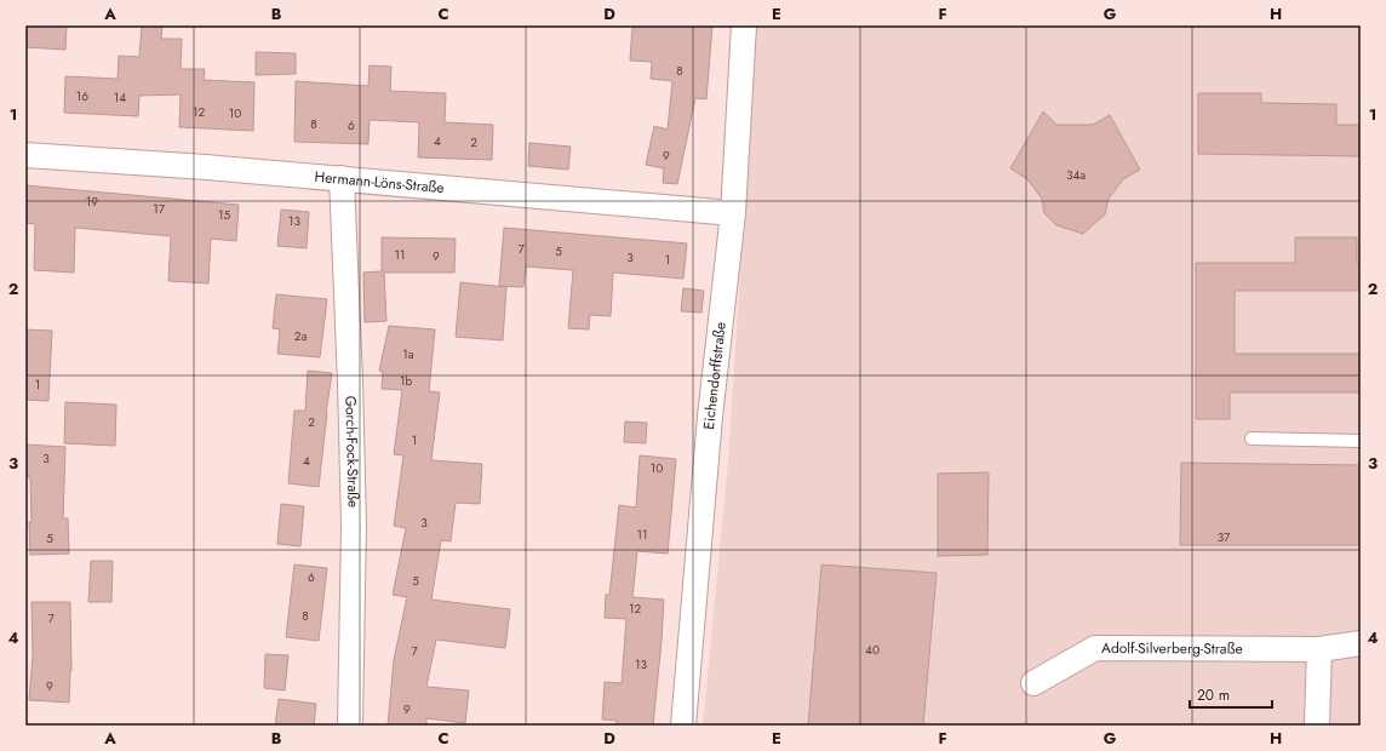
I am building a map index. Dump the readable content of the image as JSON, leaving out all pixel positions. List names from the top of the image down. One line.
{"streets":{"street":["Hermann-Löns-Straße","Eichendorffstraße","Gorch-Fock-Straße","Adolf-Silverberg-Straße"]},"crossings":[["Hermann-Löns-Straße","Eichendorffstraße"],["Hermann-Löns-Straße","Gorch-Fock-Straße"]],"house_numbers":["8","16","14","12","10","8","6","4","2","9","34a","19","17","15","13","7","5","11","9","3","1","2a","1a","1b","1","2","1","3","4","10","3","11","37","5","6","5","12","8","7","40","7","13","9","9"],"scale_bar":"20 m","grid":{"columns":["A","B","C","D","E","F","G","H"],"rows":["1","2","3","4"]}}
